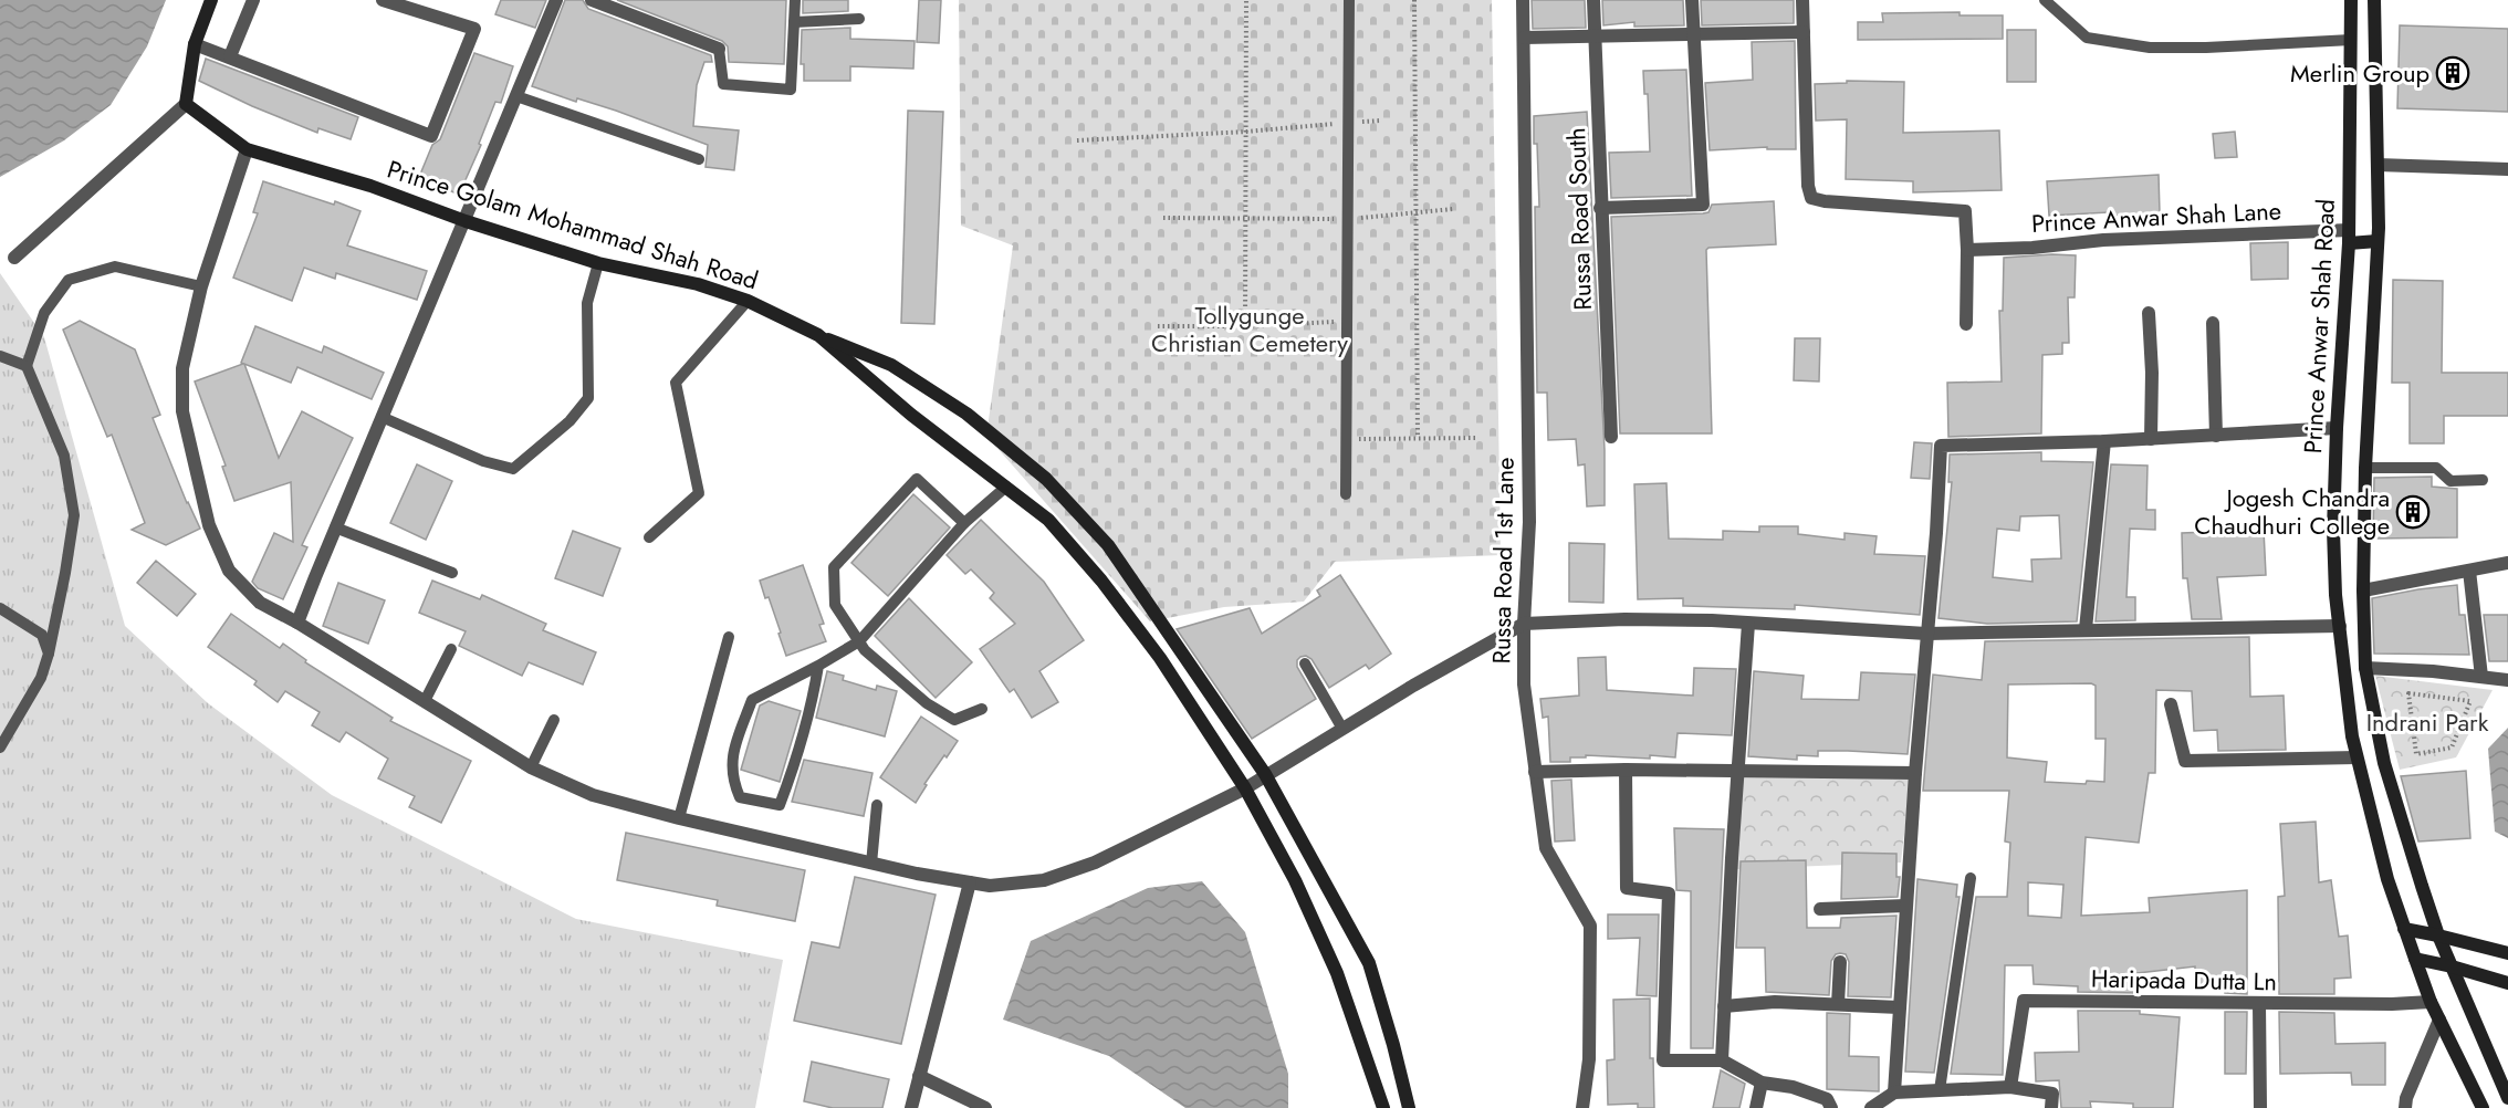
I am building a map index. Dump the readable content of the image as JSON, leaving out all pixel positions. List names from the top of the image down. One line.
{"streets":{"street":["Prince Anwar Shah Lane","Russa Road South","Prince Golam Mohammad Shah Road","Prince Anwar Shah Road","Russa Road 1st Lane","Haripada Dutta Ln"]},"crossings":[["Prince Anwar Shah Lane","Prince Anwar Shah Road"],["Prince Anwar Shah Road","Haripada Dutta Ln"]],"parks":["Tollygunge Christian Cemetery","Indrani Park"],"places":{"building":["Merlin Group","Jogesh Chandra Chaudhuri College"]}}
